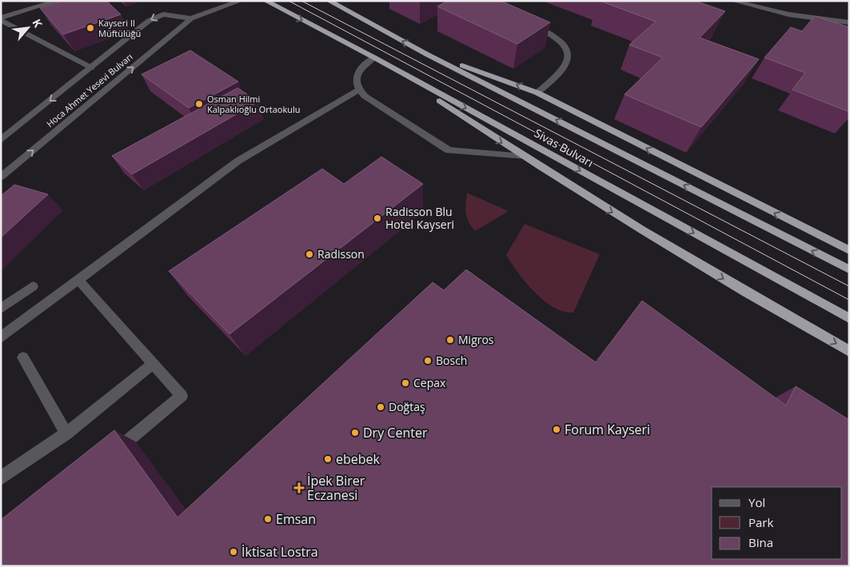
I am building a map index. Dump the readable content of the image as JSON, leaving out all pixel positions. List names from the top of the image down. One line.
{"streets":{"highway":["Sivas Bulvarı"],"street":["Hoca Ahmet Yesevi Bulvarı"]},"places":{"other":["Kayseri Il Müftülüğü","Osman Hilmi Kalpaklıoğlu Ortaokulu","Radisson Blu Hotel Kayseri","Radisson","Migros","Bosch","Cepax","Doğtaş","Forum Kayseri","Dry Center","ebebek","Emsan","İktisat Lostra"],"health":["İpek Birer Eczanesi"]},"legend":["Yol","Park","Bina"],"north":"top right"}
